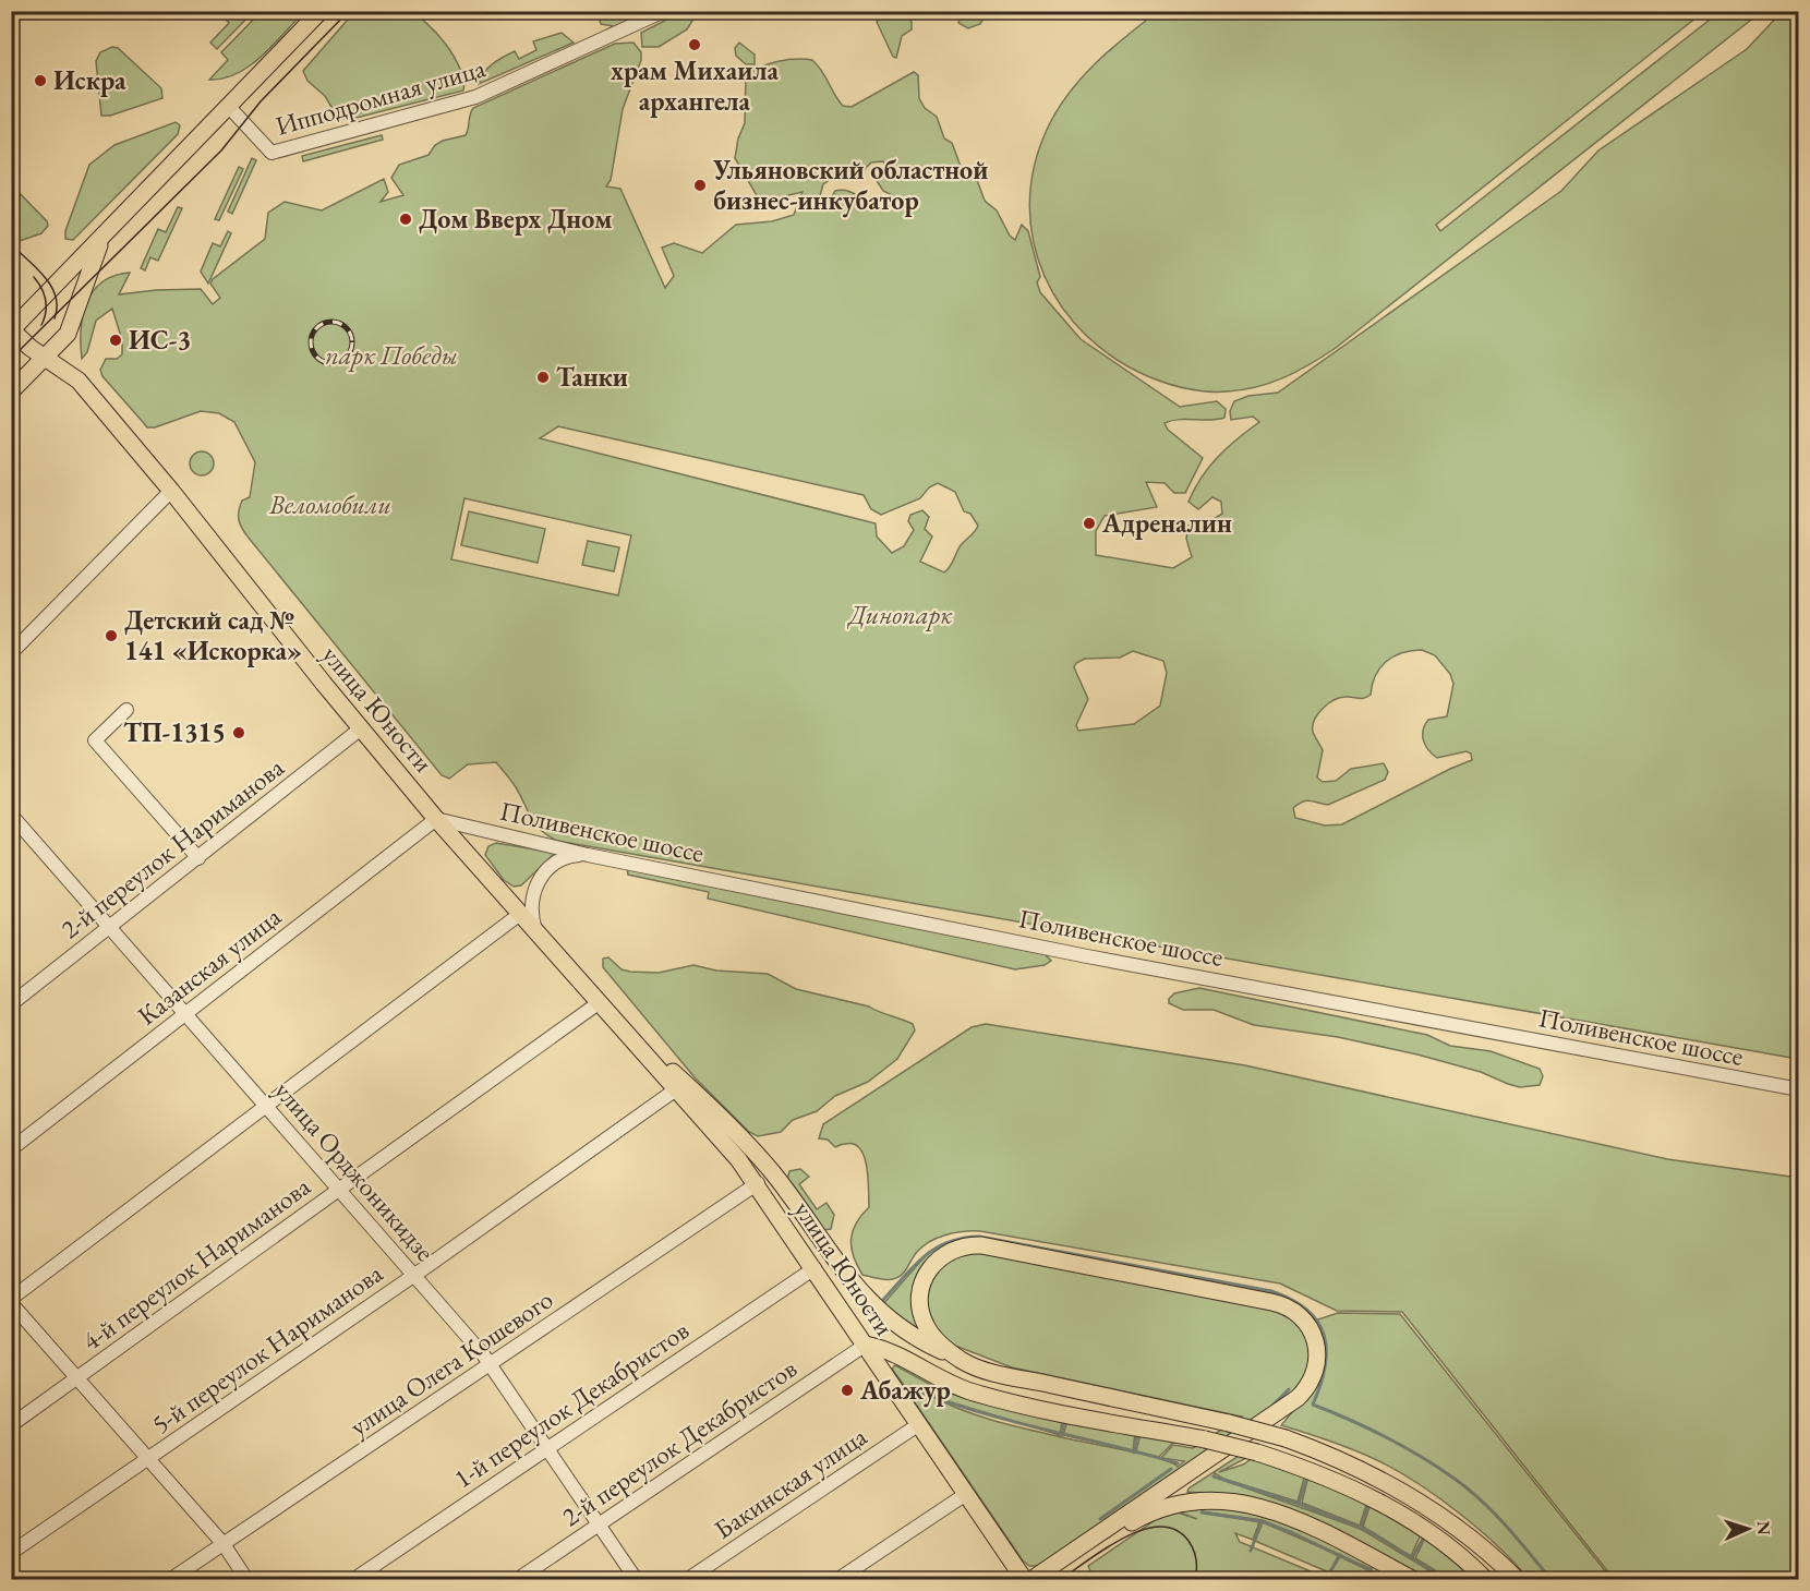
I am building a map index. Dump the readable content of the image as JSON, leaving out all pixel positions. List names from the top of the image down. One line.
{"streets":{"main road":["улица Юности"],"street":["Ипподромная улица","Поливенское шоссе","2-й переулок Нариманова","Казанская улица","улица Орджоникидзе","4-й переулок Нариманова","5-й переулок Нариманова","улица Олега Кошевого","1-й переулок Декабристов","2-й переулок Декабристов","Бакинская улица"]},"crossings":[["улица Юности","Поливенское шоссе"],["улица Юности","2-й переулок Нариманова"],["улица Юности","Казанская улица"],["улица Юности","4-й переулок Нариманова"],["улица Юности","5-й переулок Нариманова"],["улица Юности","улица Олега Кошевого"],["улица Юности","1-й переулок Декабристов"],["улица Юности","2-й переулок Декабристов"],["улица Юности","Бакинская улица"],["Поливенское шоссе","Казанская улица"],["2-й переулок Нариманова","улица Орджоникидзе"],["Казанская улица","улица Орджоникидзе"],["улица Орджоникидзе","4-й переулок Нариманова"],["улица Орджоникидзе","5-й переулок Нариманова"],["улица Орджоникидзе","улица Олега Кошевого"],["улица Орджоникидзе","1-й переулок Декабристов"],["улица Орджоникидзе","2-й переулок Декабристов"]],"parks":["парк Победы","Веломобили","Динопарк"],"places":["храм Михаила архангела","Искра","Ульяновский областной бизнес-инкубатор","Дом Вверх Дном","ИС-3","Танки","Адреналин","Детский сад № 141 «Искорка»","ТП-1315","Абажур"],"north":"right"}
